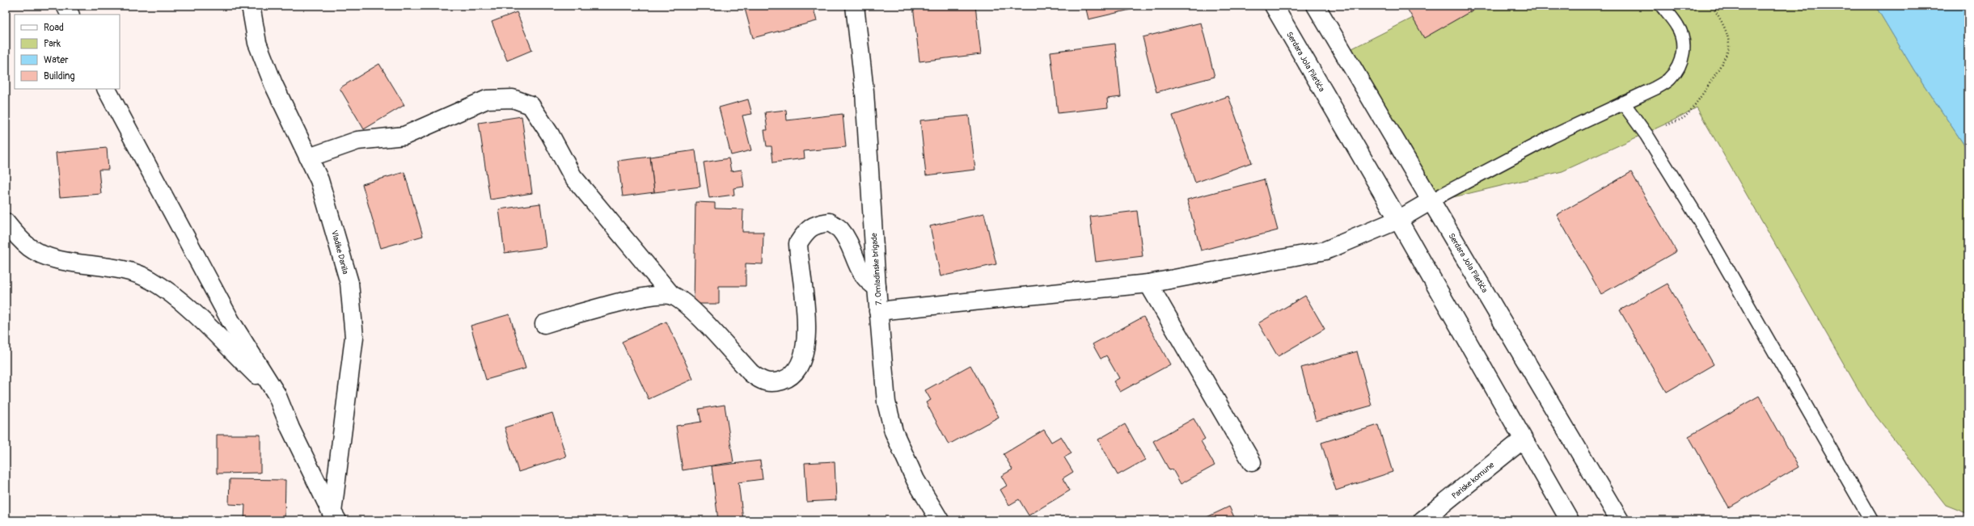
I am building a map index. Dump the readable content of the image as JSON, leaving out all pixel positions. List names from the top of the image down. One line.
{"streets":{"street":["Serdara Jola Piletića","Vladike Danila","7. Omladinske brigade","Pariske komune"]},"crossings":[["Serdara Jola Piletića","Pariske komune"]],"legend":["Road","Park","Water","Building"]}
